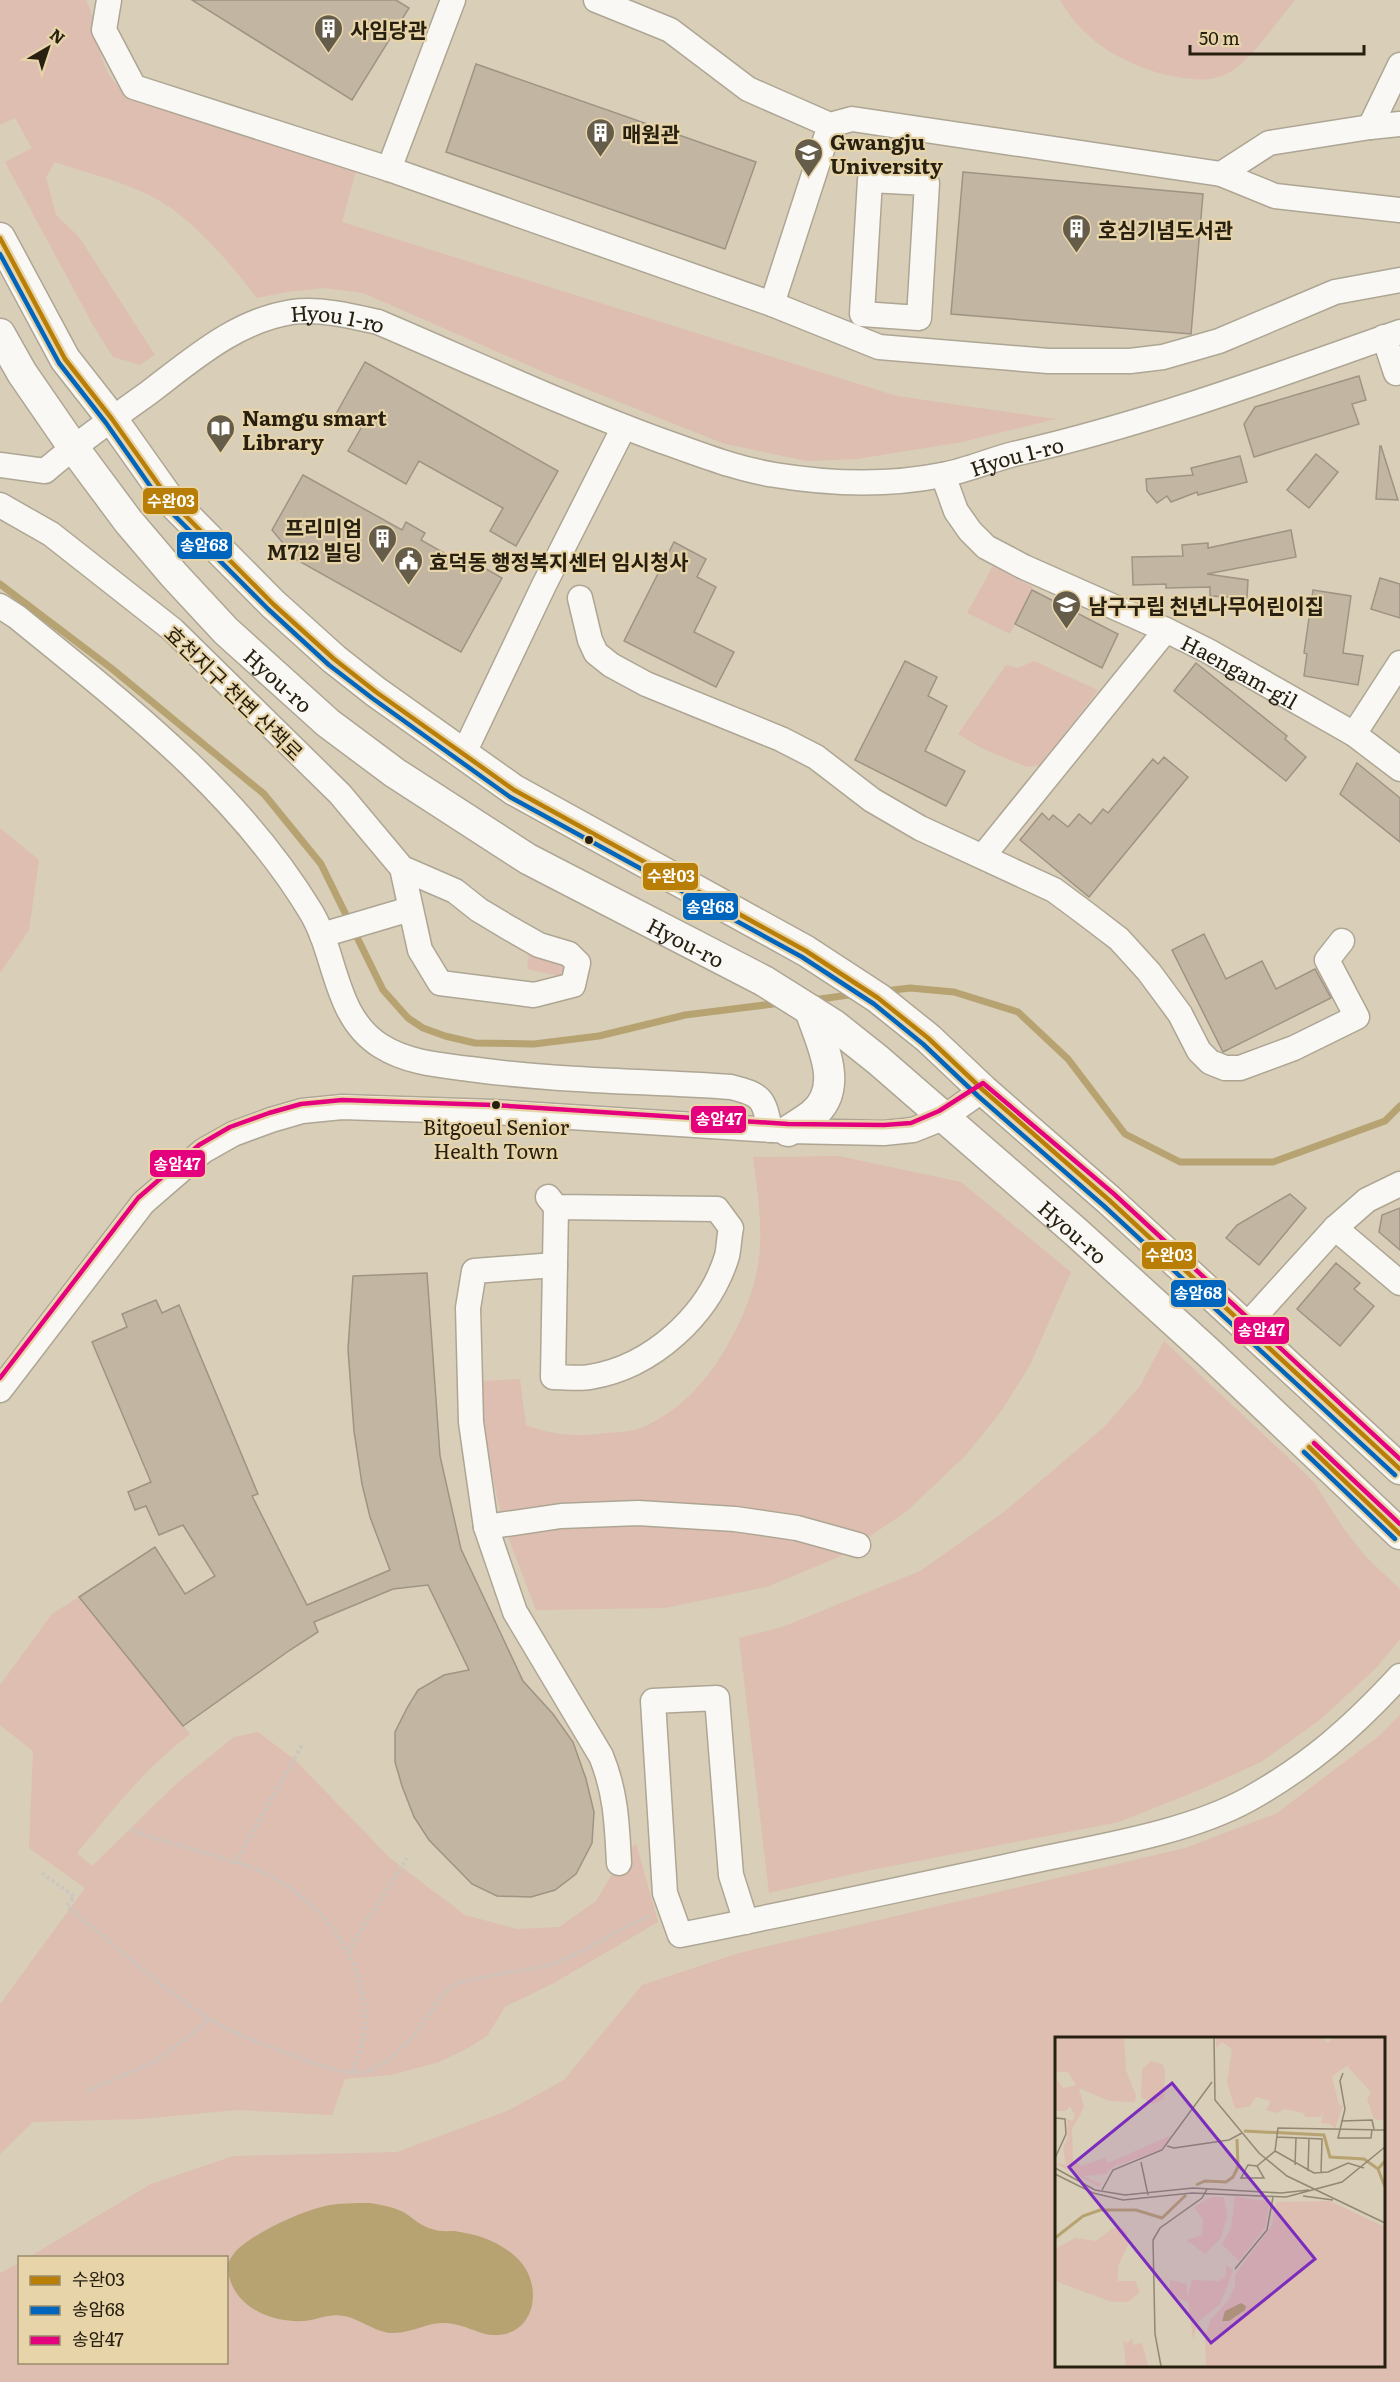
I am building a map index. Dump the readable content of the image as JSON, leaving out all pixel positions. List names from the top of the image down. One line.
{"streets":{"main road":["Hyou-ro"],"street":["Hyou 1-ro","Haengam-gil","효천지구 천변 산책로"]},"crossings":[["Hyou 1-ro","Haengam-gil"],["Hyou 1-ro","Hyou-ro"]],"places":{"building":["사임당관","매원관","호심기념도서관","프리미엄 M712 빌딩"],"school or university":["Gwangju University","남구구립 천년나무어린이집"],"library":["Namgu smart Library"],"public building":["효덕동 행정복지센터 임시청사"],"other":["Bitgoeul Senior Health Town"]},"lines":["transit line 수완03","transit line 송암68","transit line 송암47"],"legend":["수완03","송암68","송암47"],"scale_bar":"50 m","north":"top right"}
